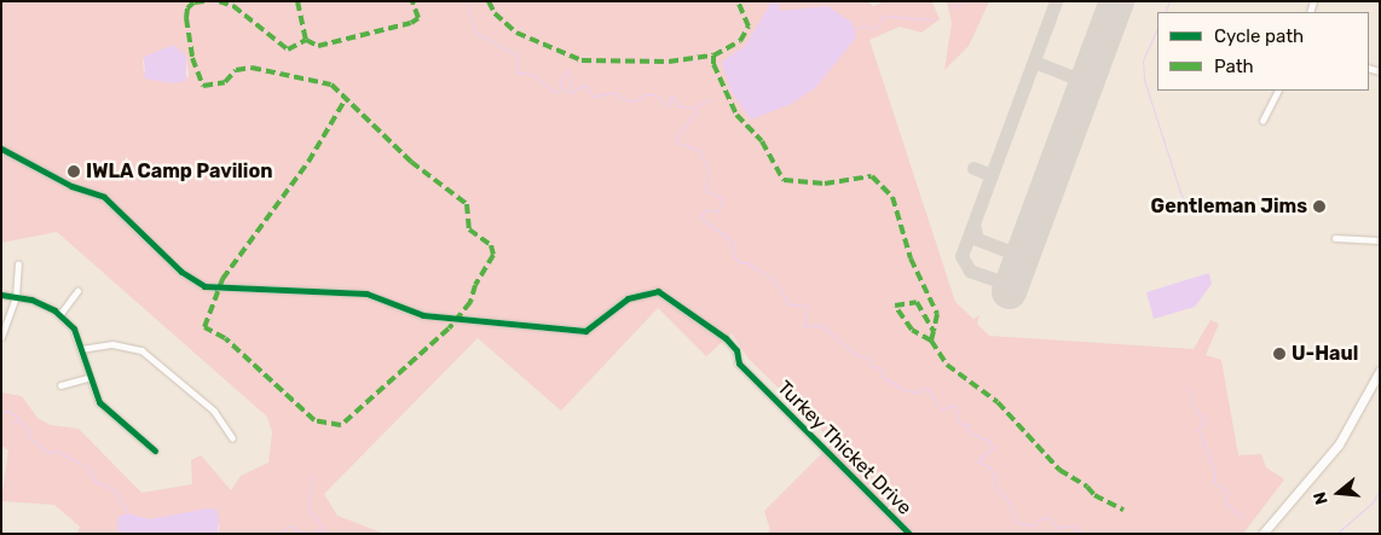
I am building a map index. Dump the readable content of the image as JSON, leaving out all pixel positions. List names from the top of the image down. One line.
{"streets":{"street":["Turkey Thicket Drive"]},"places":["IWLA Camp Pavilion","Gentleman Jims","U-Haul"],"legend":["Cycle path","Path"],"north":"left"}
